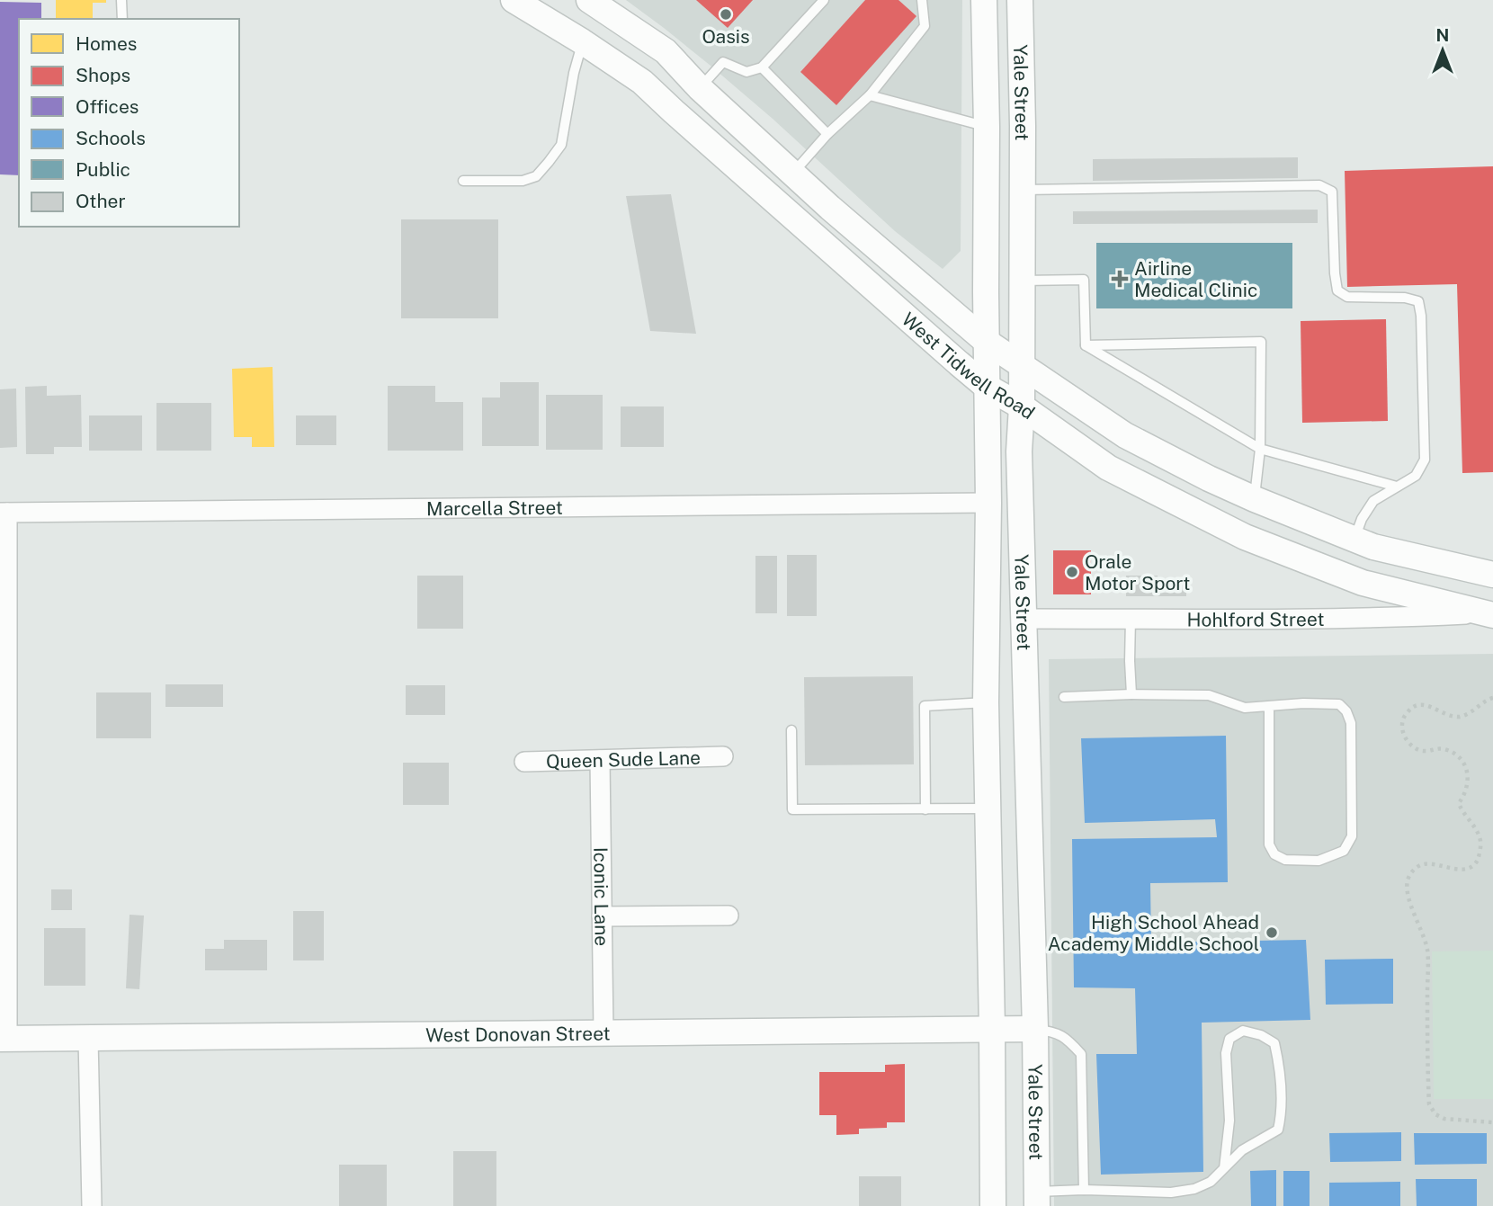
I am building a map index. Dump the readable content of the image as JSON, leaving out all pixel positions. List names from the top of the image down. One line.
{"streets":{"main road":["Yale Street","West Tidwell Road","West Donovan Street"],"street":["Marcella Street","Hohlford Street","Queen Sude Lane","Iconic Lane"]},"crossings":[["Yale Street","West Tidwell Road"],["Yale Street","Marcella Street"],["Yale Street","Hohlford Street"],["Yale Street","West Donovan Street"],["West Tidwell Road","Hohlford Street"],["Queen Sude Lane","Iconic Lane"],["Iconic Lane","West Donovan Street"]],"places":{"other":["Oasis","Orale Motor Sport","High School Ahead Academy Middle School"],"health":["Airline Medical Clinic"]},"legend":["Homes","Shops","Offices","Schools","Public","Other"],"north":"top"}
